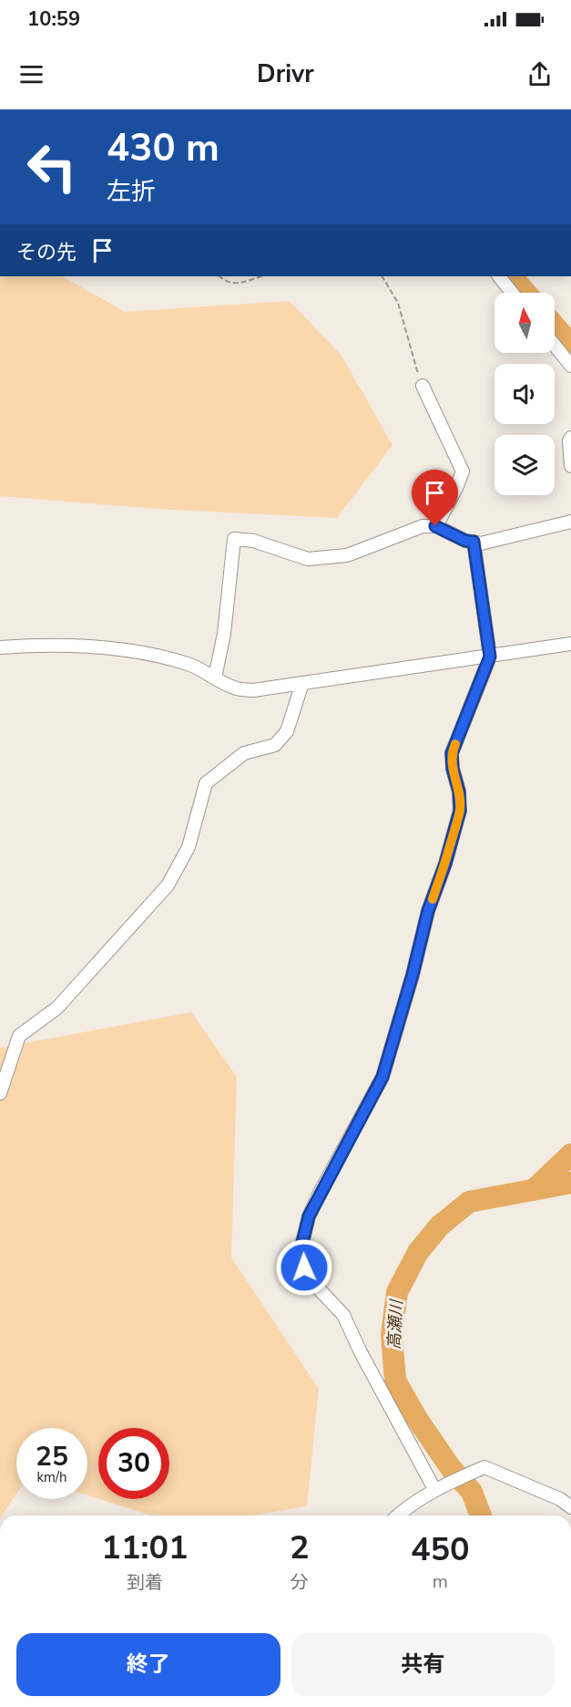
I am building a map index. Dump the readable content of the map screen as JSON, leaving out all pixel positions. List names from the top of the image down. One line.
{"water":["高瀬川"],"north":"top","page":{"status":"10:59","header":"Drivr","turn":["430 m","左折"],"then":"その先","speed":"25 km/h","limit":"30","eta":["11:01","到着","2","分","450","m"],"buttons":["終了","共有"]}}
